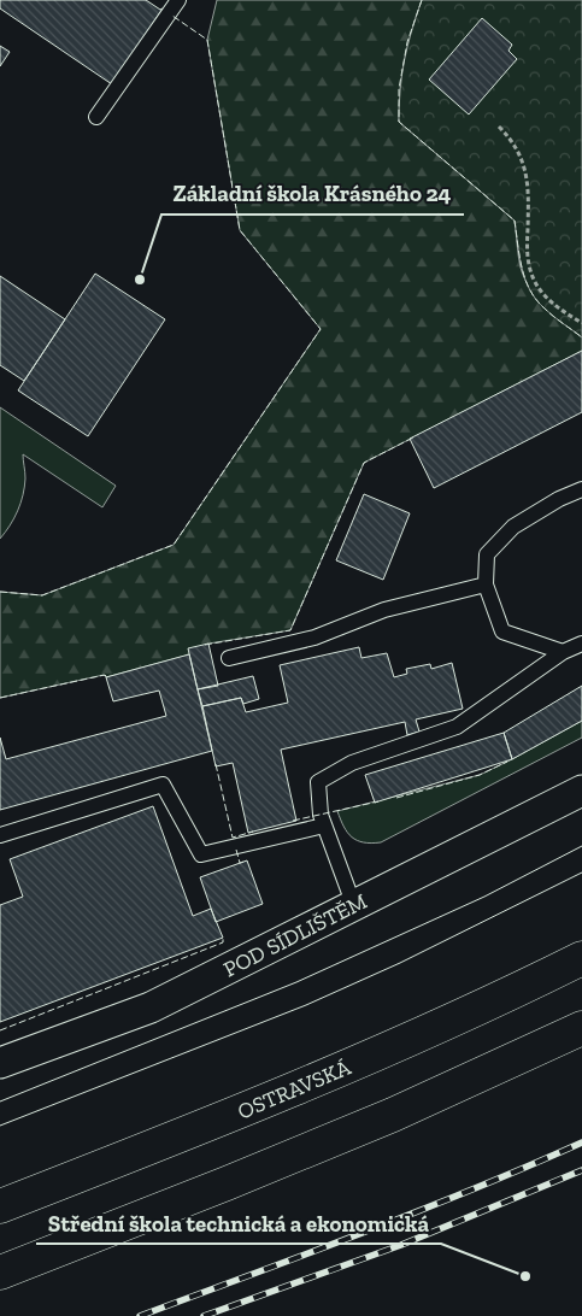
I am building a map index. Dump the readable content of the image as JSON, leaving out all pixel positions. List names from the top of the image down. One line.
{"streets":{"highway":["OSTRAVSKÁ"],"street":["POD SÍDLIŠTĚM"]},"places":["Základní škola Krásného 24","Střední škola technická a ekonomická"]}
